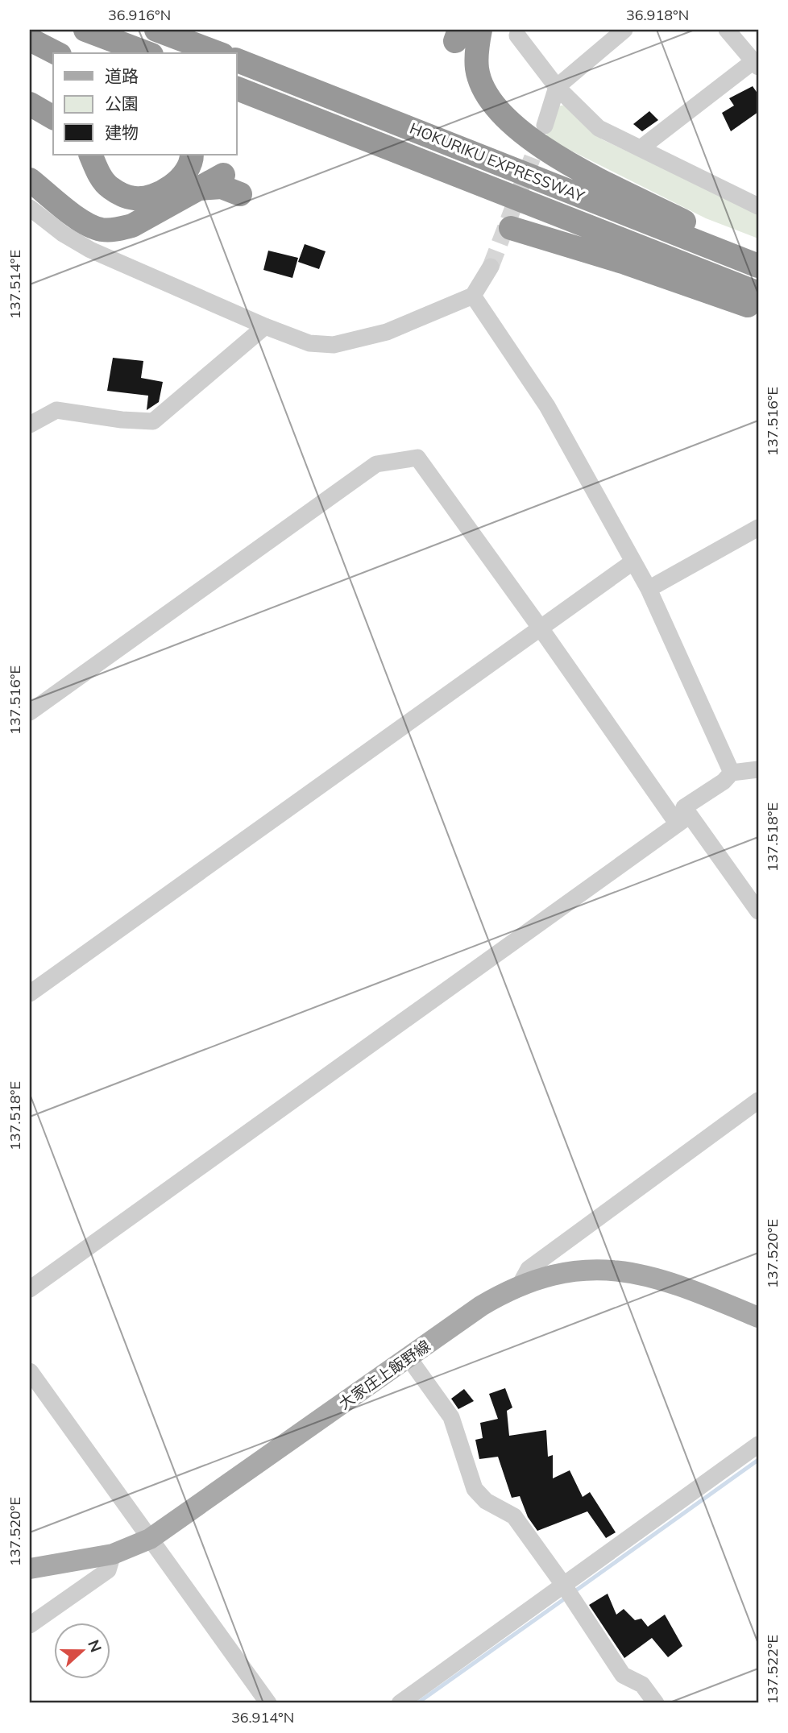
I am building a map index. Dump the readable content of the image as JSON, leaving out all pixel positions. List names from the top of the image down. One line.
{"streets":{"highway":["HOKURIKU EXPRESSWAY"],"main road":["大家庄上飯野線"]},"legend":["道路","公園","建物"],"north":"right","coordinates":["36.916°N","36.918°N","137.514°E","137.516°E","137.518°E","137.520°E","137.522°E","36.914°N"]}
